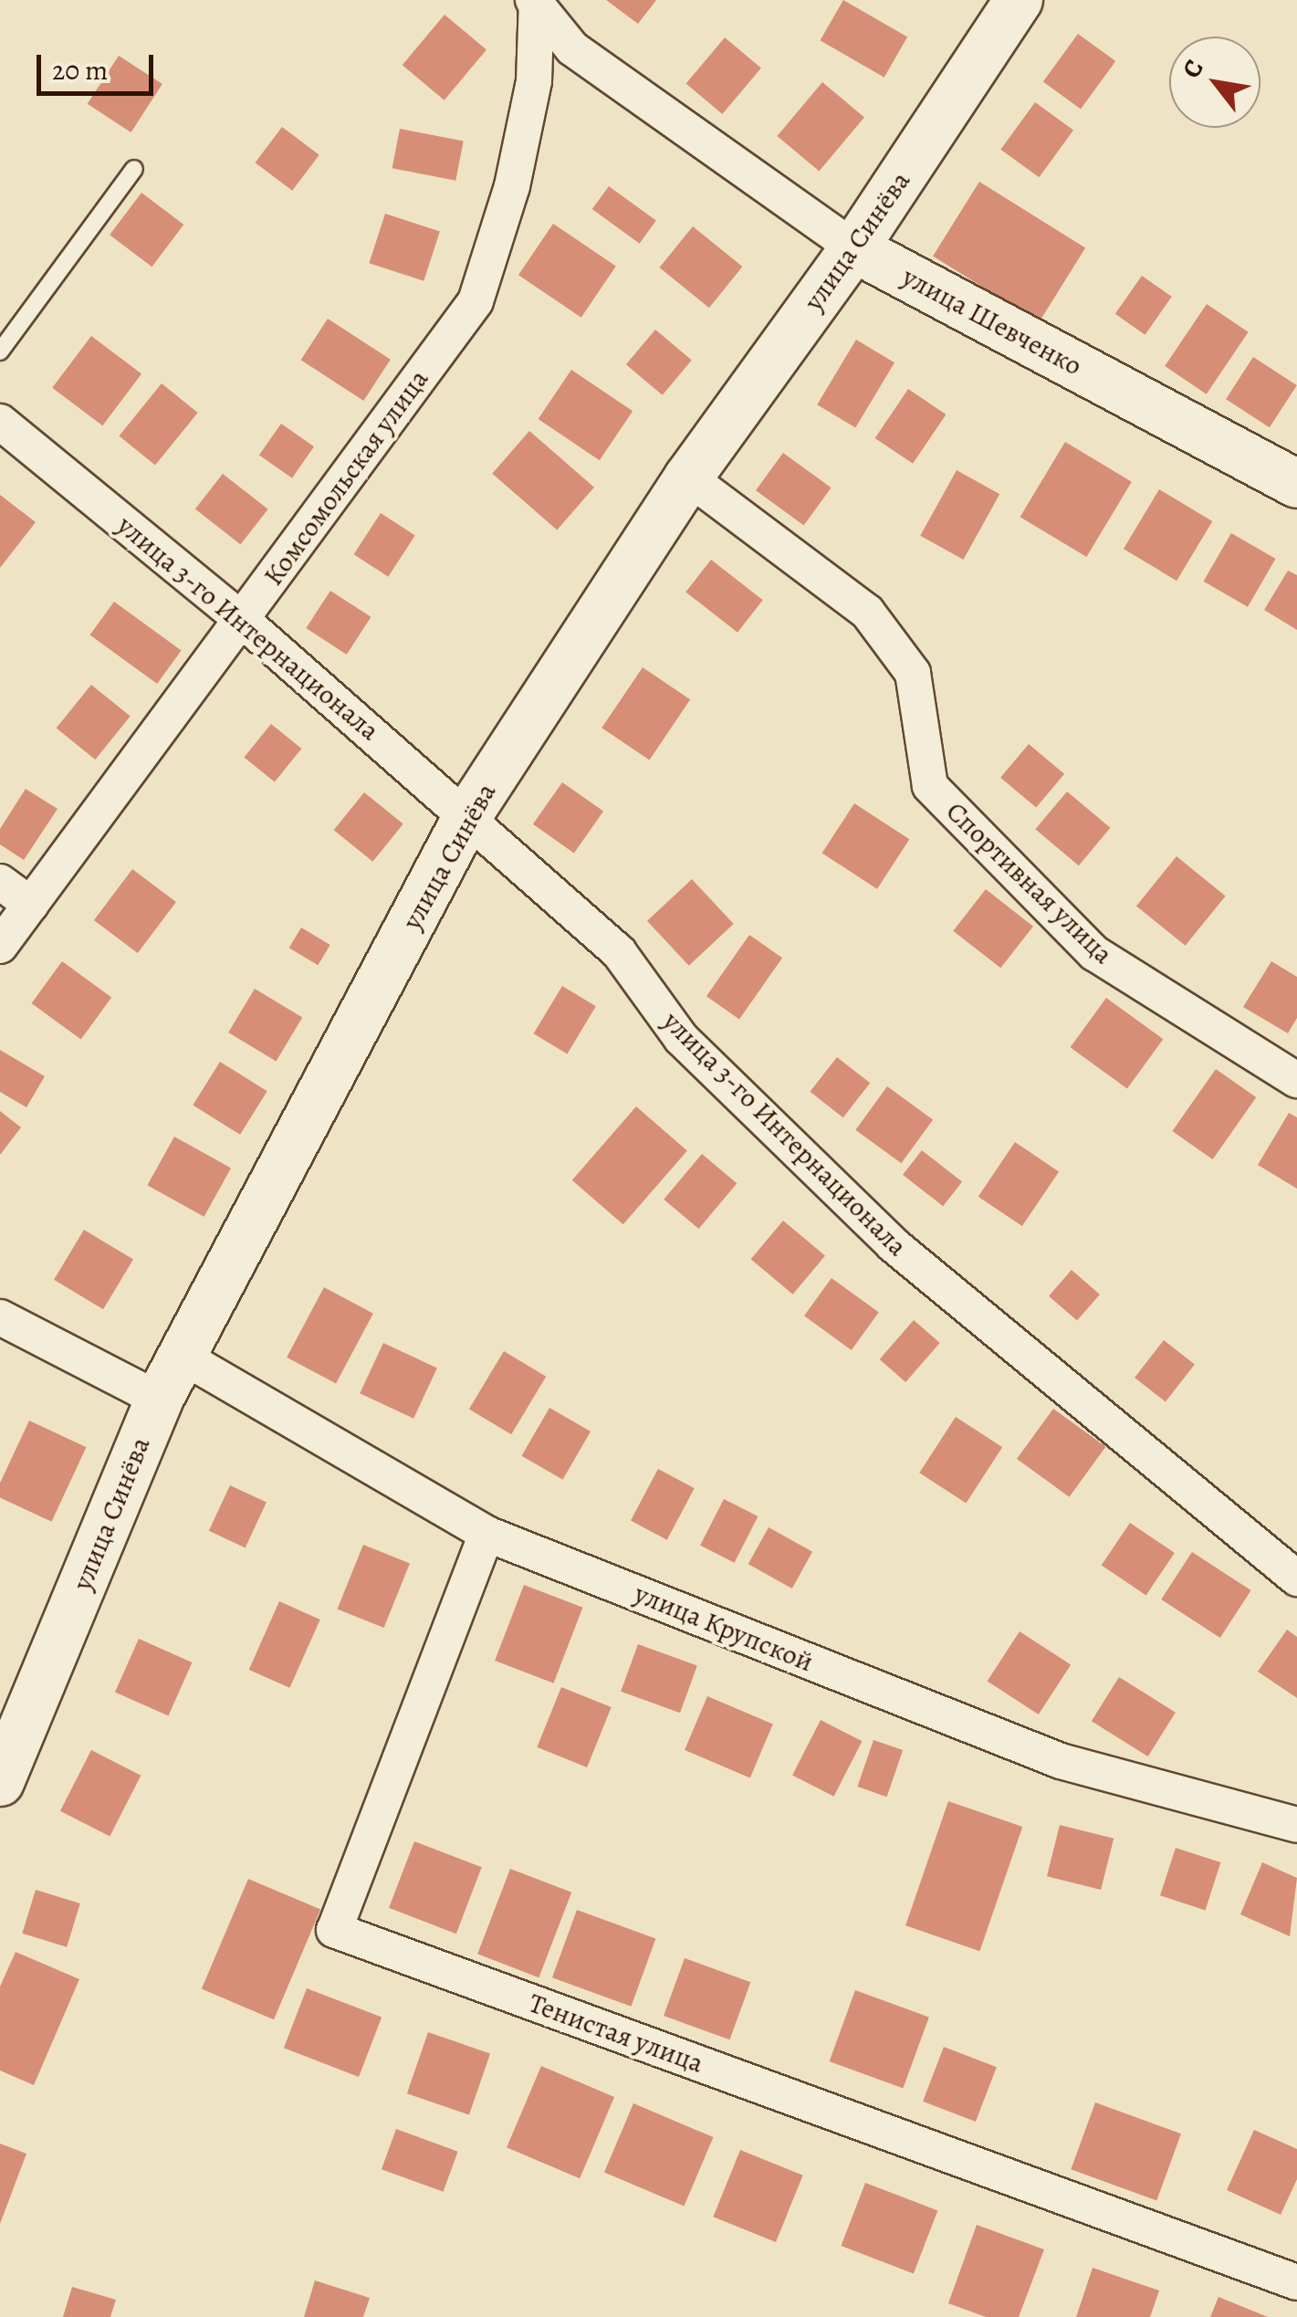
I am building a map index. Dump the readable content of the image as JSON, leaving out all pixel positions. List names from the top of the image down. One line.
{"streets":{"main road":["улица Синёва","улица Шевченко"],"street":["Комсомольская улица","улица 3-го Интернационала","Спортивная улица","улица Крупской","Тенистая улица"]},"crossings":[["улица Синёва","улица Шевченко"],["улица Синёва","улица 3-го Интернационала"],["улица Синёва","Спортивная улица"],["улица Синёва","улица Крупской"],["улица Шевченко","Комсомольская улица"],["Комсомольская улица","улица 3-го Интернационала"],["улица Крупской","Тенистая улица"]],"scale_bar":"20 m","north":"top left"}
